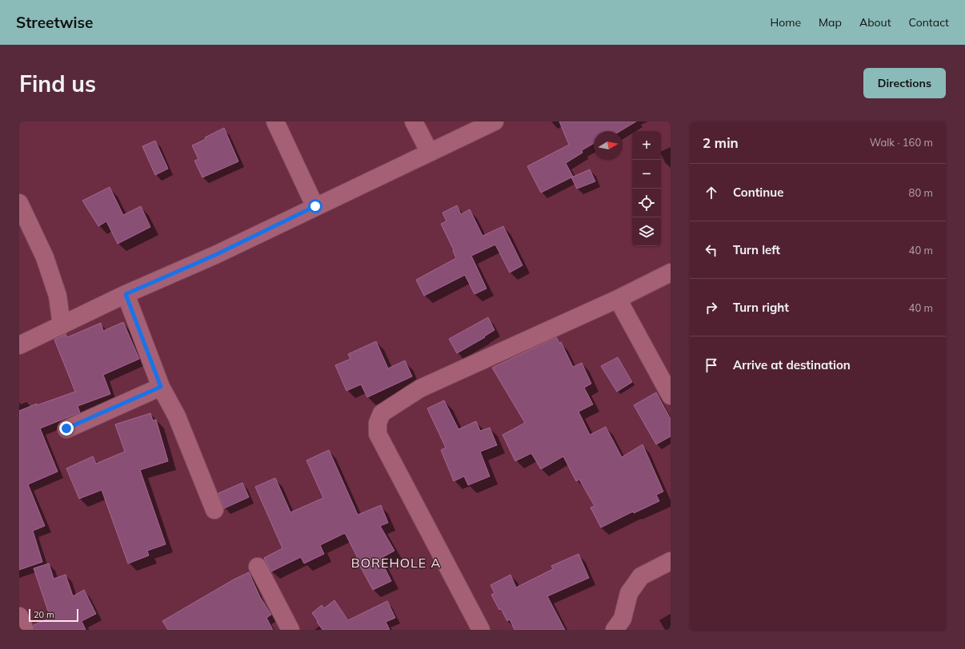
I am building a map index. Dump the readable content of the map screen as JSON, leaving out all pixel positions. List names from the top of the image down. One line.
{"districts":["BOREHOLE A"],"scale_bar":"20 m","north":"right","page":{"header":"Streetwise","nav":["Home","Map","About","Contact"],"buttons":"Directions","title":"Find us","heading":["2 min","Walk · 160 m"],"map_buttons":["+","−"],"list":[["Continue","80 m"],["Turn left","40 m"],["Turn right","40 m"],"Arrive at destination"],"scale":"20 m"}}
